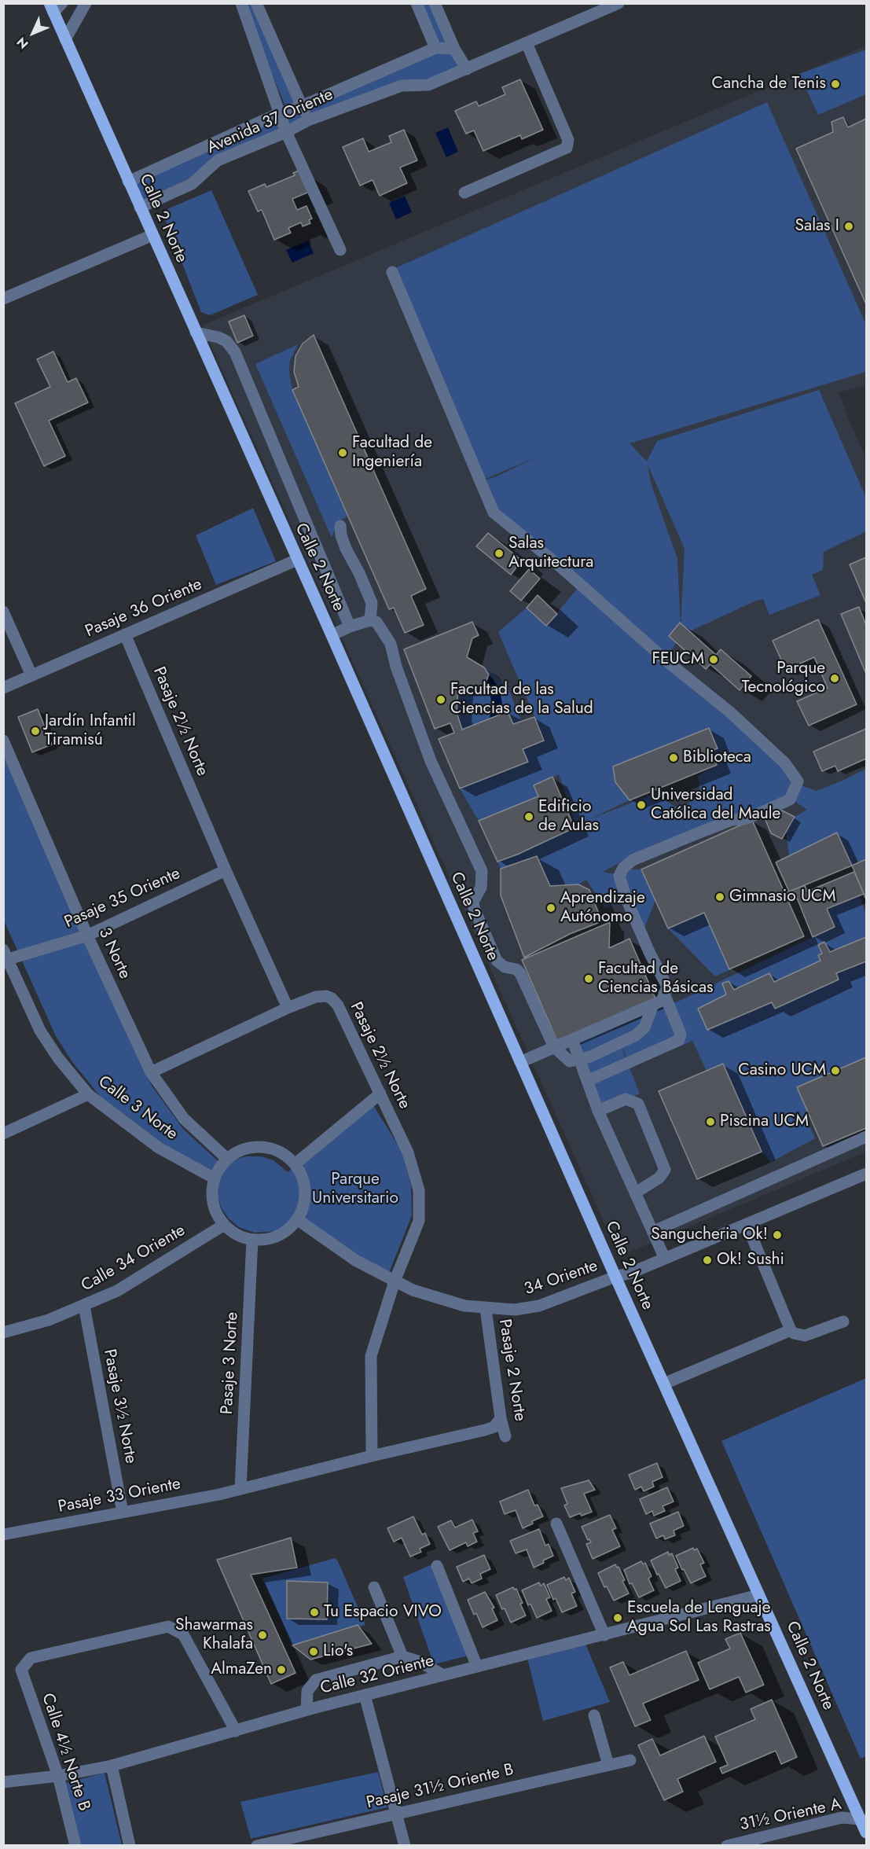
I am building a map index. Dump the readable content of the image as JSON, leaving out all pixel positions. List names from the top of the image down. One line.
{"streets":{"main road":["Calle 2 Norte"],"street":["Avenida 37 Oriente","Pasaje 36 Oriente","Pasaje 2½ Norte","Pasaje 35 Oriente","3 Norte","Calle 3 Norte","Calle 34 Oriente","34 Oriente","Pasaje 3 Norte","Pasaje 2 Norte","Pasaje 3½ Norte","Pasaje 33 Oriente","Calle 32 Oriente","Calle 4½ Norte B","Pasaje 31½ Oriente B","31½ Oriente A"]},"crossings":[["Avenida 37 Oriente","Calle 2 Norte"],["Calle 2 Norte","Pasaje 36 Oriente"],["Calle 2 Norte","34 Oriente"],["Calle 2 Norte","Calle 32 Oriente"],["Calle 2 Norte","31½ Oriente A"],["Pasaje 36 Oriente","Pasaje 2½ Norte"],["Pasaje 2½ Norte","Pasaje 35 Oriente"],["Pasaje 2½ Norte","34 Oriente"],["Pasaje 2½ Norte","Pasaje 33 Oriente"],["Pasaje 35 Oriente","3 Norte"],["Pasaje 35 Oriente","Calle 3 Norte"],["3 Norte","Calle 3 Norte"],["3 Norte","Calle 34 Oriente"],["3 Norte","34 Oriente"],["3 Norte","Pasaje 3 Norte"],["Calle 3 Norte","Calle 34 Oriente"],["Calle 3 Norte","34 Oriente"],["Calle 3 Norte","Pasaje 3 Norte"],["Calle 34 Oriente","34 Oriente"],["Calle 34 Oriente","Pasaje 3 Norte"],["Calle 34 Oriente","Pasaje 3½ Norte"],["34 Oriente","Pasaje 3 Norte"],["34 Oriente","Pasaje 2 Norte"],["Pasaje 3 Norte","Pasaje 33 Oriente"],["Pasaje 2 Norte","Pasaje 33 Oriente"],["Pasaje 3½ Norte","Pasaje 33 Oriente"],["Calle 32 Oriente","Calle 4½ Norte B"]],"parks":["Parque Universitario"],"places":["Cancha de Tenis","Salas I","Facultad de Ingeniería","Salas Arquitectura","FEUCM","Parque Tecnológico","Facultad de las Ciencias de la Salud","Jardín Infantil Tiramisú","Biblioteca","Universidad Católica del Maule","Edificio de Aulas","Gimnasio UCM","Aprendizaje Autónomo","Facultad de Ciencias Básicas","Casino UCM","Piscina UCM","Sangucheria Ok!","Ok! Sushi","Tu Espacio VIVO","Escuela de Lenguaje Agua Sol Las Rastras","Shawarmas Khalafa","Lio's","AlmaZen"],"north":"bottom left"}
